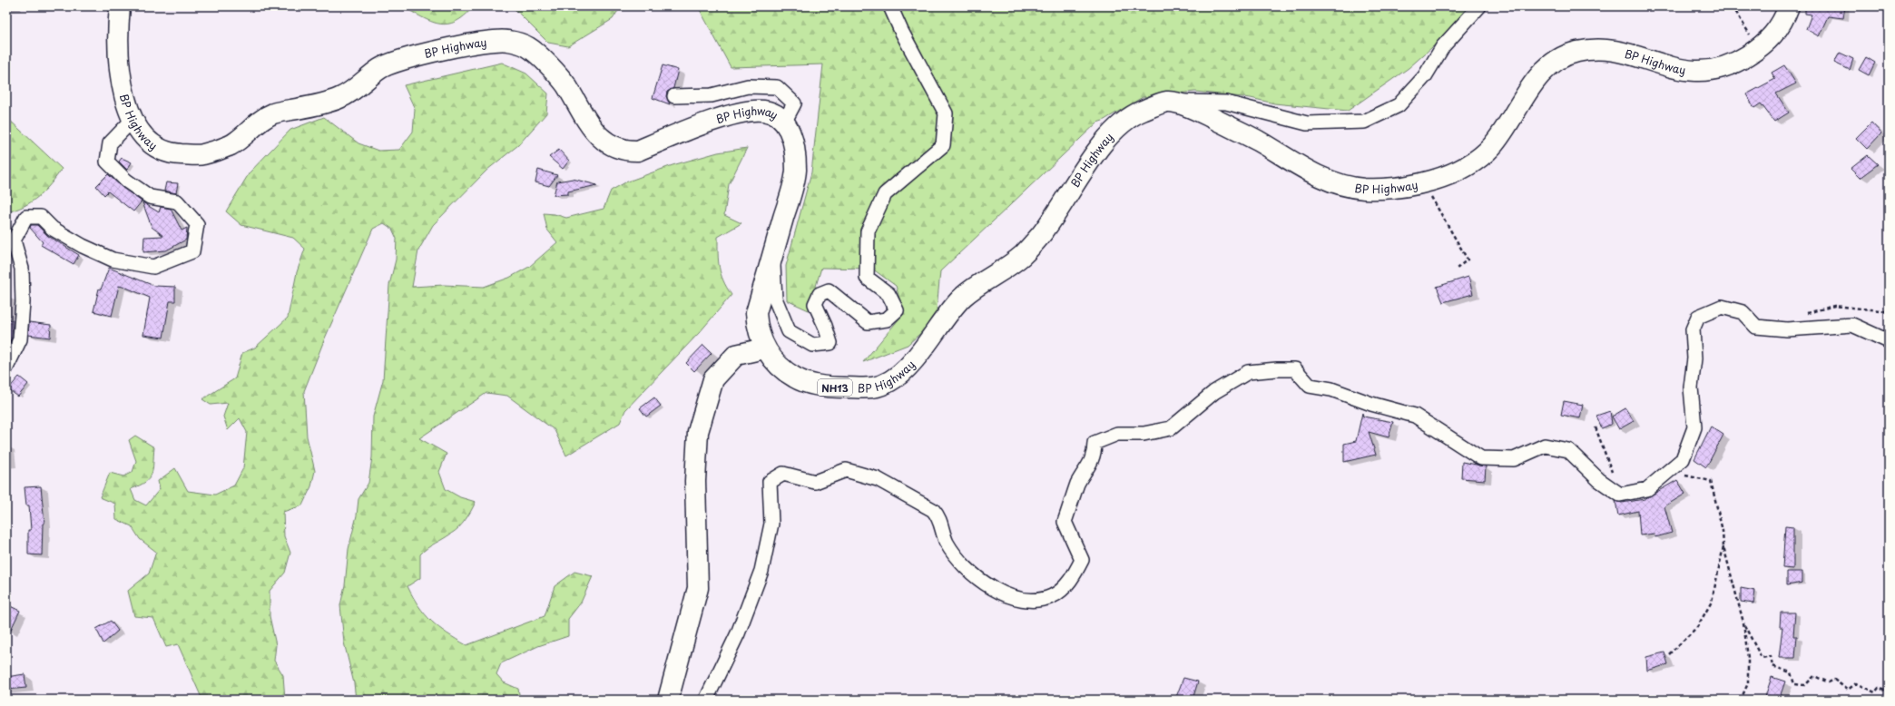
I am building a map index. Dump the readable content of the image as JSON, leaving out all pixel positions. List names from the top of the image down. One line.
{"streets":{"main road":["BP Highway","NH13"]}}
